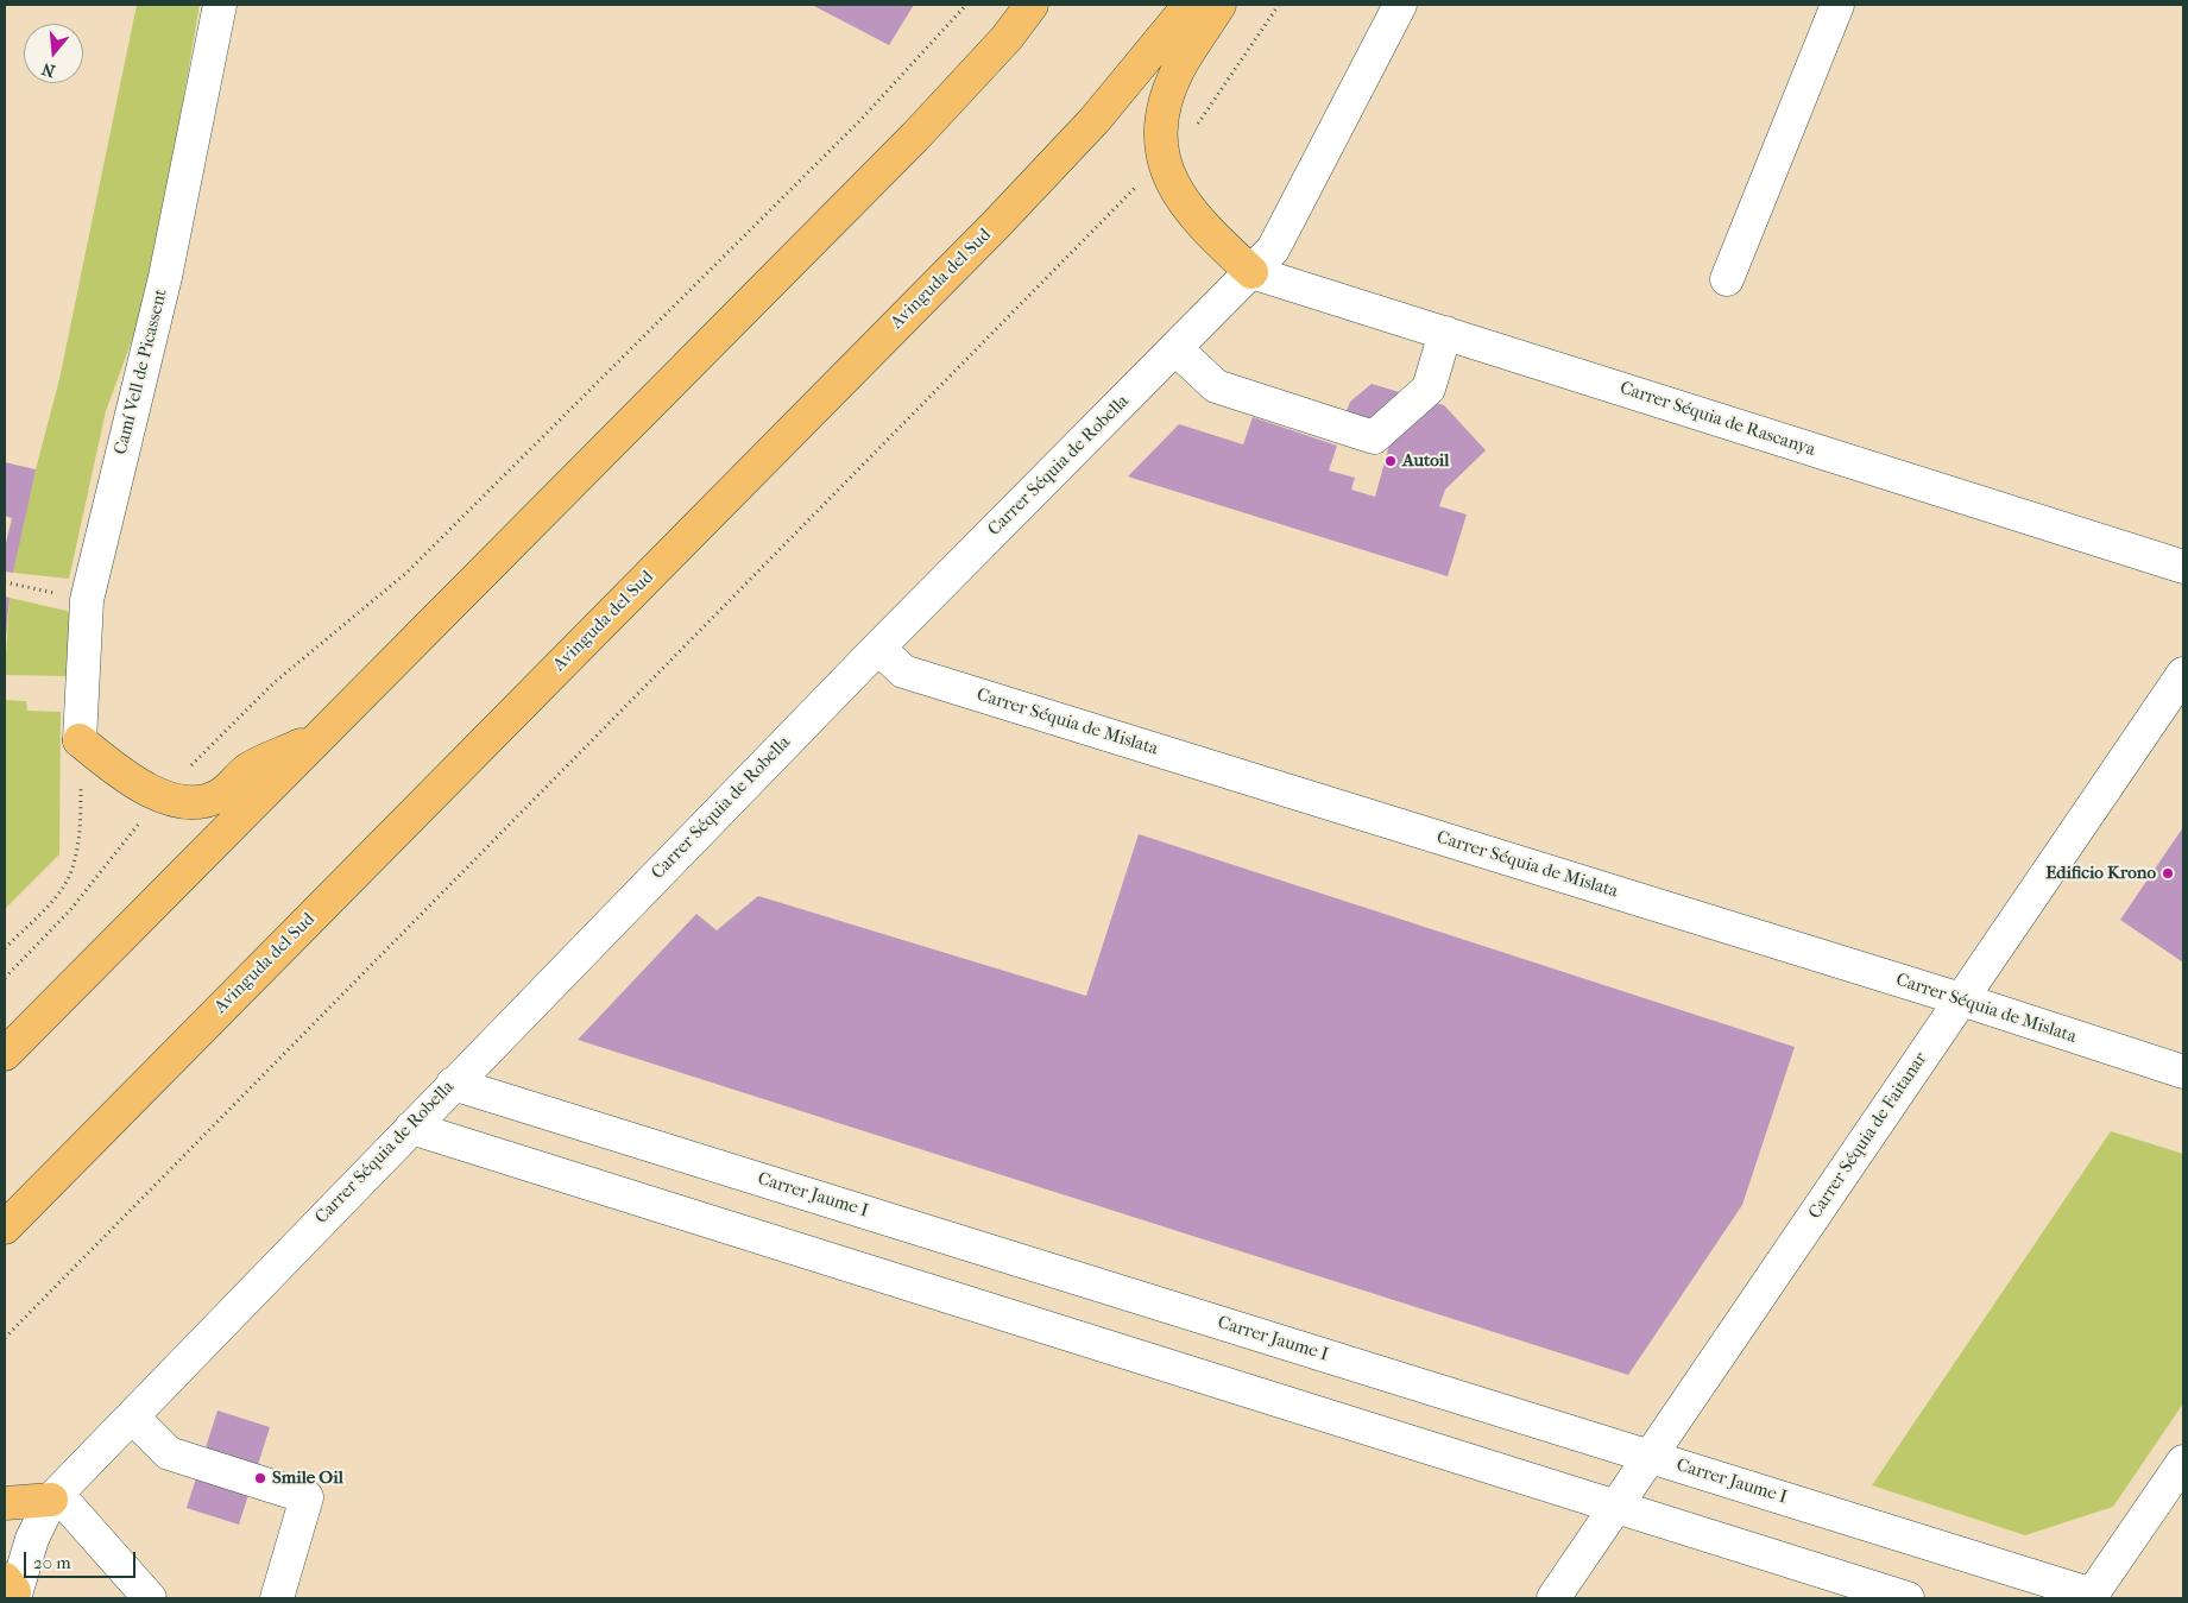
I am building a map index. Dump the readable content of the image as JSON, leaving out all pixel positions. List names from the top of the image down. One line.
{"streets":{"main road":["Avinguda del Sud"],"street":["Camí Vell de Picassent","Carrer Séquia de Rascanya","Carrer Séquia de Robella","Carrer Séquia de Mislata","Carrer Séquia de Faitanar","Carrer Jaume I"]},"crossings":[["Carrer Séquia de Rascanya","Carrer Séquia de Robella"],["Carrer Séquia de Robella","Carrer Séquia de Mislata"],["Carrer Séquia de Robella","Carrer Jaume I"],["Carrer Séquia de Mislata","Carrer Séquia de Faitanar"],["Carrer Séquia de Faitanar","Carrer Jaume I"]],"places":["Autoil","Edificio Krono","Smile Oil"],"scale_bar":"20 m","north":"bottom"}
